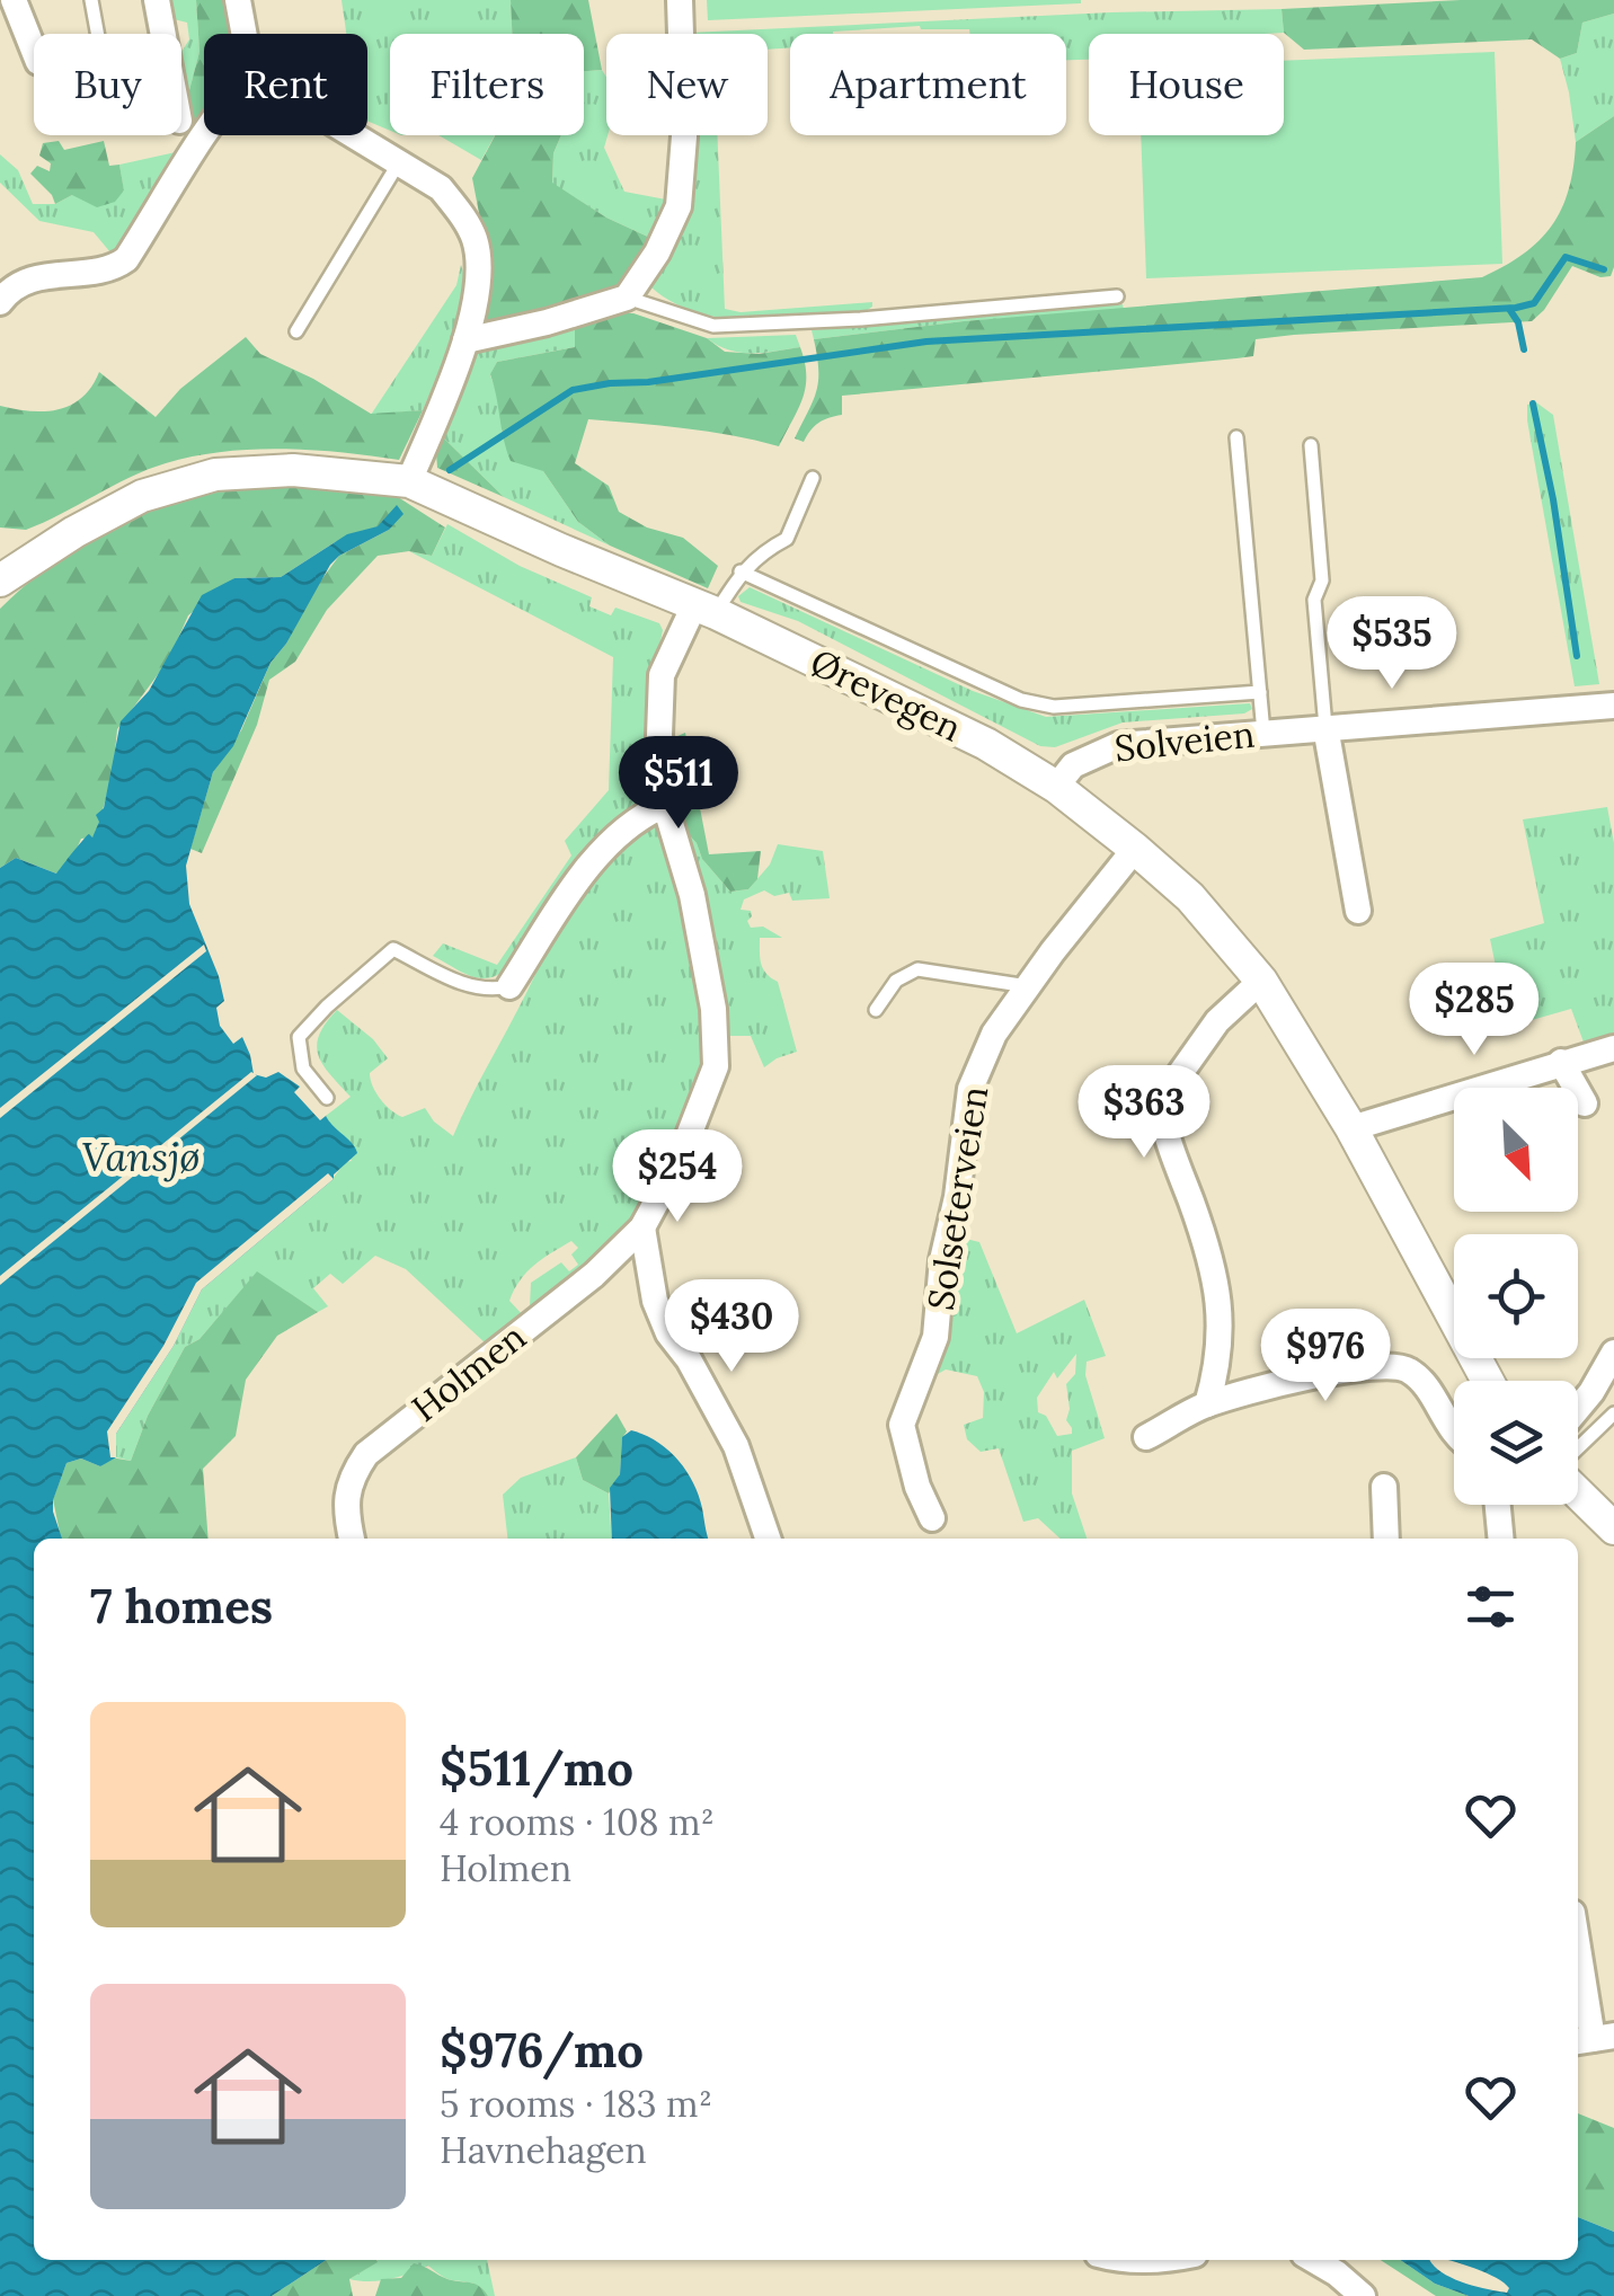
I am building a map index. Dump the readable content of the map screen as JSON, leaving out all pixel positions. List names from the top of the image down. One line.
{"streets":{"street":["Ørevegen","Solveien","Solseterveien","Holmen"]},"crossings":[["Ørevegen","Solveien"],["Ørevegen","Solseterveien"],["Ørevegen","Holmen"]],"water":["Vansjø"],"north":"bottom right","page":{"chip":["Buy","Rent","Filters","New","Apartment","House"],"price":["$535","$511","$285","$363","$254","$430","$976"],"heading":"7 homes","list":[{"name":"$511/mo","note":"4 rooms · 108 m² · Holmen"},{"name":"$976/mo","note":"5 rooms · 183 m² · Havnehagen"}]}}
